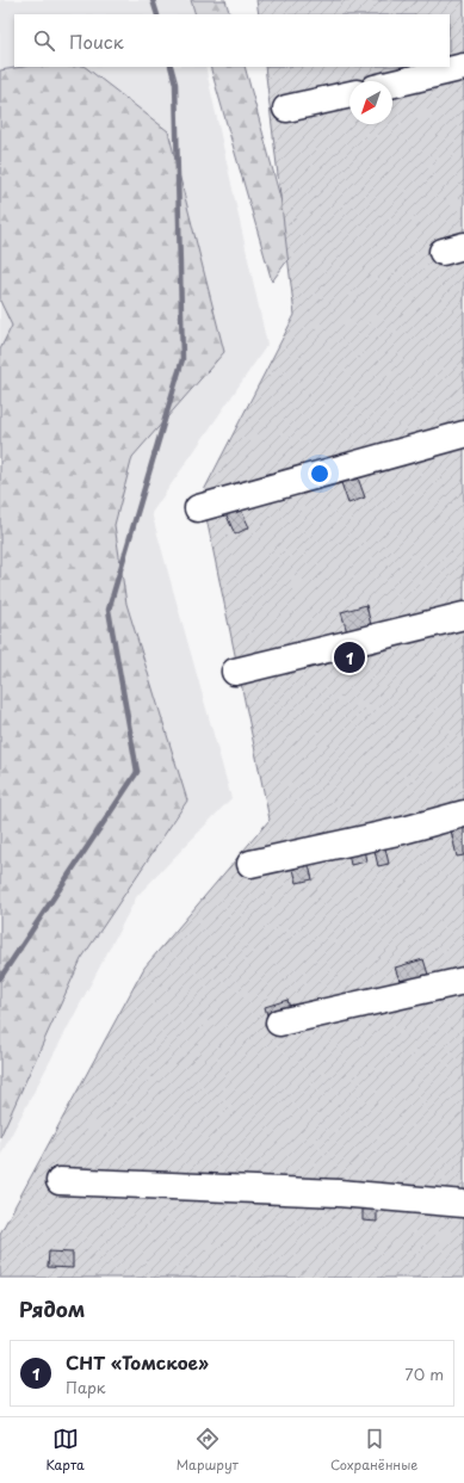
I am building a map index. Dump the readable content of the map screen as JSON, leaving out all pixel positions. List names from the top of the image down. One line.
{"north":"bottom left","page":{"search":"Поиск","pins":"1","heading":"Рядом","list":[{"mark":"1","name":"СНТ «Томское»","note":"Парк","value":"70 m"}],"nav":["Карта","Маршрут","Сохранённые"]}}
